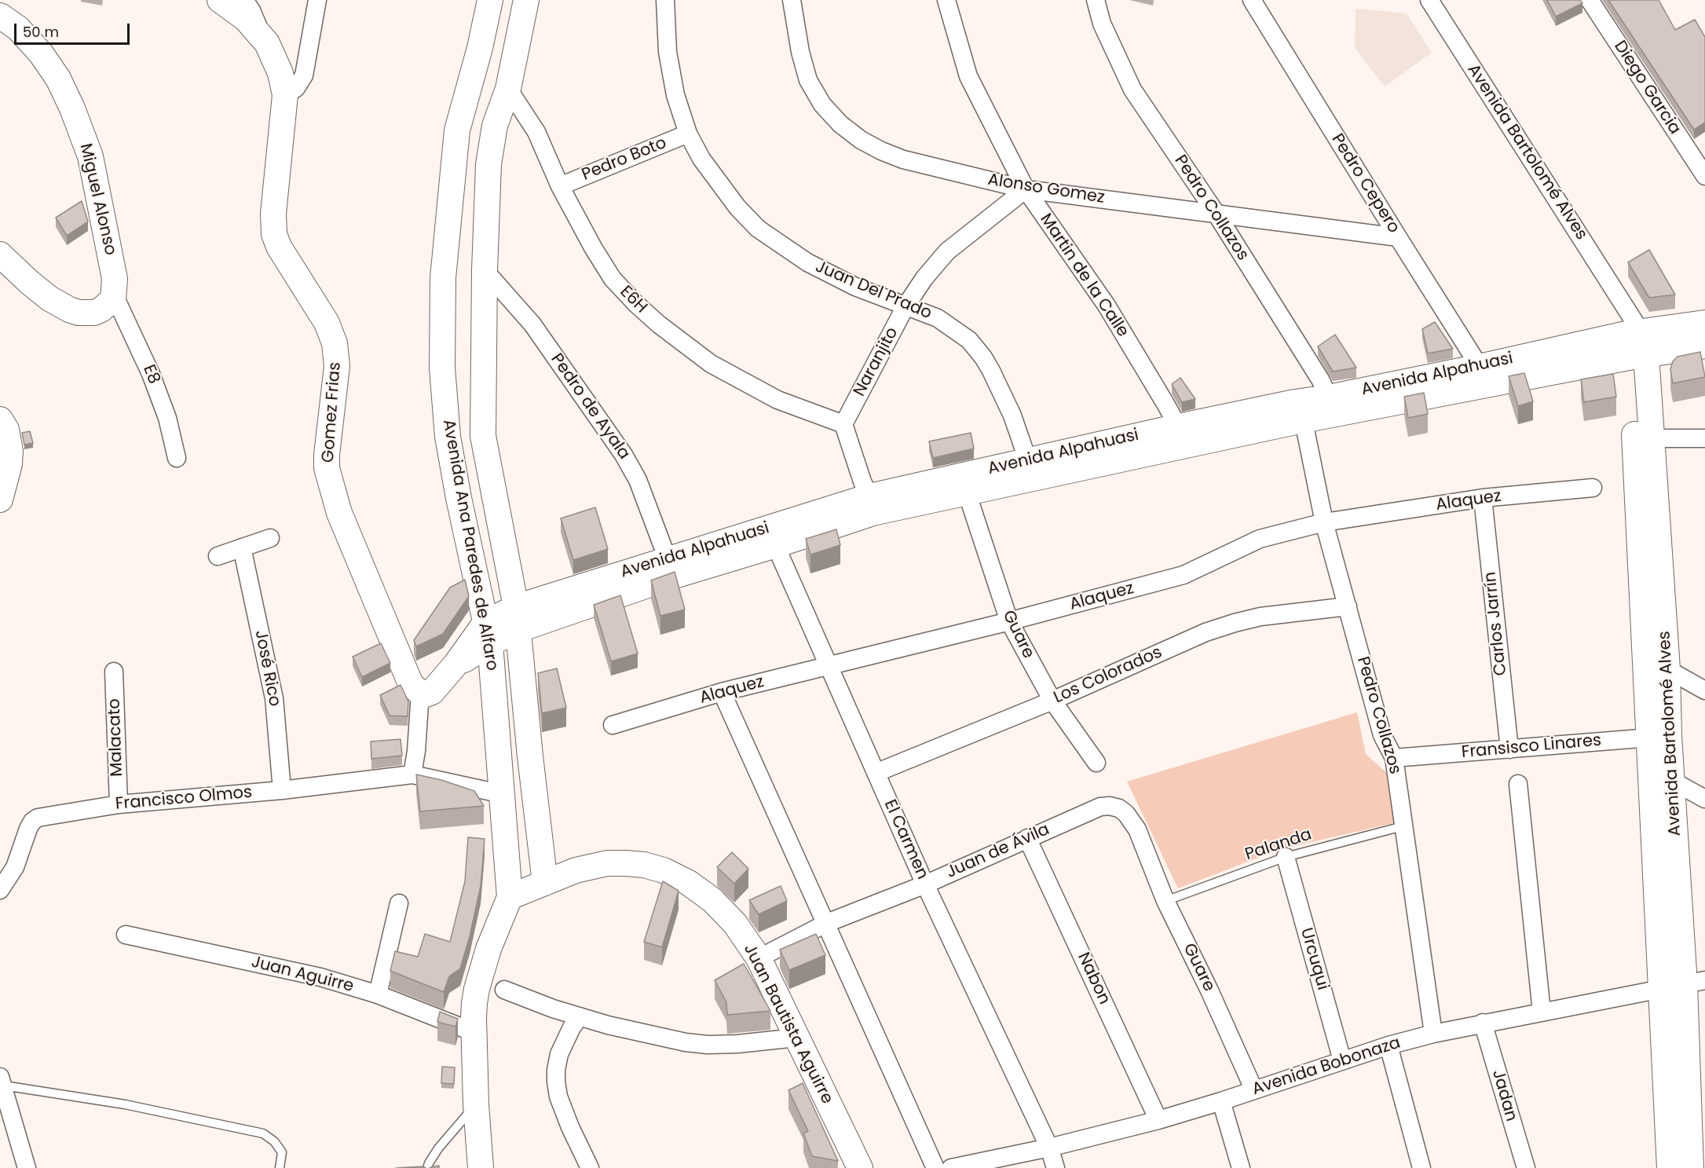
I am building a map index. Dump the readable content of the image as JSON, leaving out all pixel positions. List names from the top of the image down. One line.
{"streets":{"main road":["Avenida Bartolomé Alves","Miguel Alonso","Avenida Alpahuasi","Gomez Frias","Avenida Ana Paredes de Alfaro","Juan Bautista Aguirre"],"street":["Diego Garcia","Pedro Boto","Pedro Cepero","Alonso Gomez","Pedro Collazos","Martin de la Calle","Juan Del Prado","E6H","Naranjito","E8","Pedro de Ayala","Alaquez","Carlos Jarrín","Guare","José Rico","Los Colorados","Malacato","Fransisco Linares","Francisco Olmos","El Carmen","Juan de Ávila","Urcuqui","Juan Aguirre","Nabon","Avenida Bobonaza","Jadan"],"lane":["Palanda"]},"crossings":[["Avenida Bartolomé Alves","Avenida Alpahuasi"],["Avenida Bartolomé Alves","Fransisco Linares"],["Avenida Bartolomé Alves","Avenida Bobonaza"],["Pedro Boto","Juan Del Prado"],["Pedro Boto","E6H"],["Pedro Cepero","Alonso Gomez"],["Pedro Cepero","Avenida Alpahuasi"],["Alonso Gomez","Pedro Collazos"],["Alonso Gomez","Martin de la Calle"],["Alonso Gomez","Naranjito"],["Miguel Alonso","E8"],["Pedro Collazos","Avenida Alpahuasi"],["Pedro Collazos","Alaquez"],["Pedro Collazos","Los Colorados"],["Pedro Collazos","Fransisco Linares"],["Pedro Collazos","Palanda"],["Pedro Collazos","Avenida Bobonaza"],["Martin de la Calle","Naranjito"],["Martin de la Calle","Avenida Alpahuasi"],["Juan Del Prado","Naranjito"],["Juan Del Prado","Avenida Alpahuasi"],["E6H","Naranjito"],["E6H","Avenida Ana Paredes de Alfaro"],["Avenida Alpahuasi","Pedro de Ayala"],["Avenida Alpahuasi","Gomez Frias"],["Avenida Alpahuasi","Avenida Ana Paredes de Alfaro"],["Avenida Alpahuasi","Guare"],["Avenida Alpahuasi","El Carmen"],["Pedro de Ayala","Avenida Ana Paredes de Alfaro"],["Alaquez","Carlos Jarrín"],["Alaquez","Guare"],["Alaquez","El Carmen"],["Avenida Ana Paredes de Alfaro","Francisco Olmos"],["Avenida Ana Paredes de Alfaro","Juan Bautista Aguirre"],["Carlos Jarrín","Fransisco Linares"],["Guare","Los Colorados"],["Guare","Palanda"],["Guare","Juan de Ávila"],["Guare","Avenida Bobonaza"],["José Rico","Francisco Olmos"],["Los Colorados","El Carmen"],["Malacato","Francisco Olmos"],["El Carmen","Juan de Ávila"],["El Carmen","Avenida Bobonaza"],["Palanda","Urcuqui"],["Juan de Ávila","Nabon"],["Juan de Ávila","Juan Bautista Aguirre"],["Urcuqui","Avenida Bobonaza"],["Nabon","Avenida Bobonaza"],["Avenida Bobonaza","Jadan"]],"scale_bar":"50 m"}
